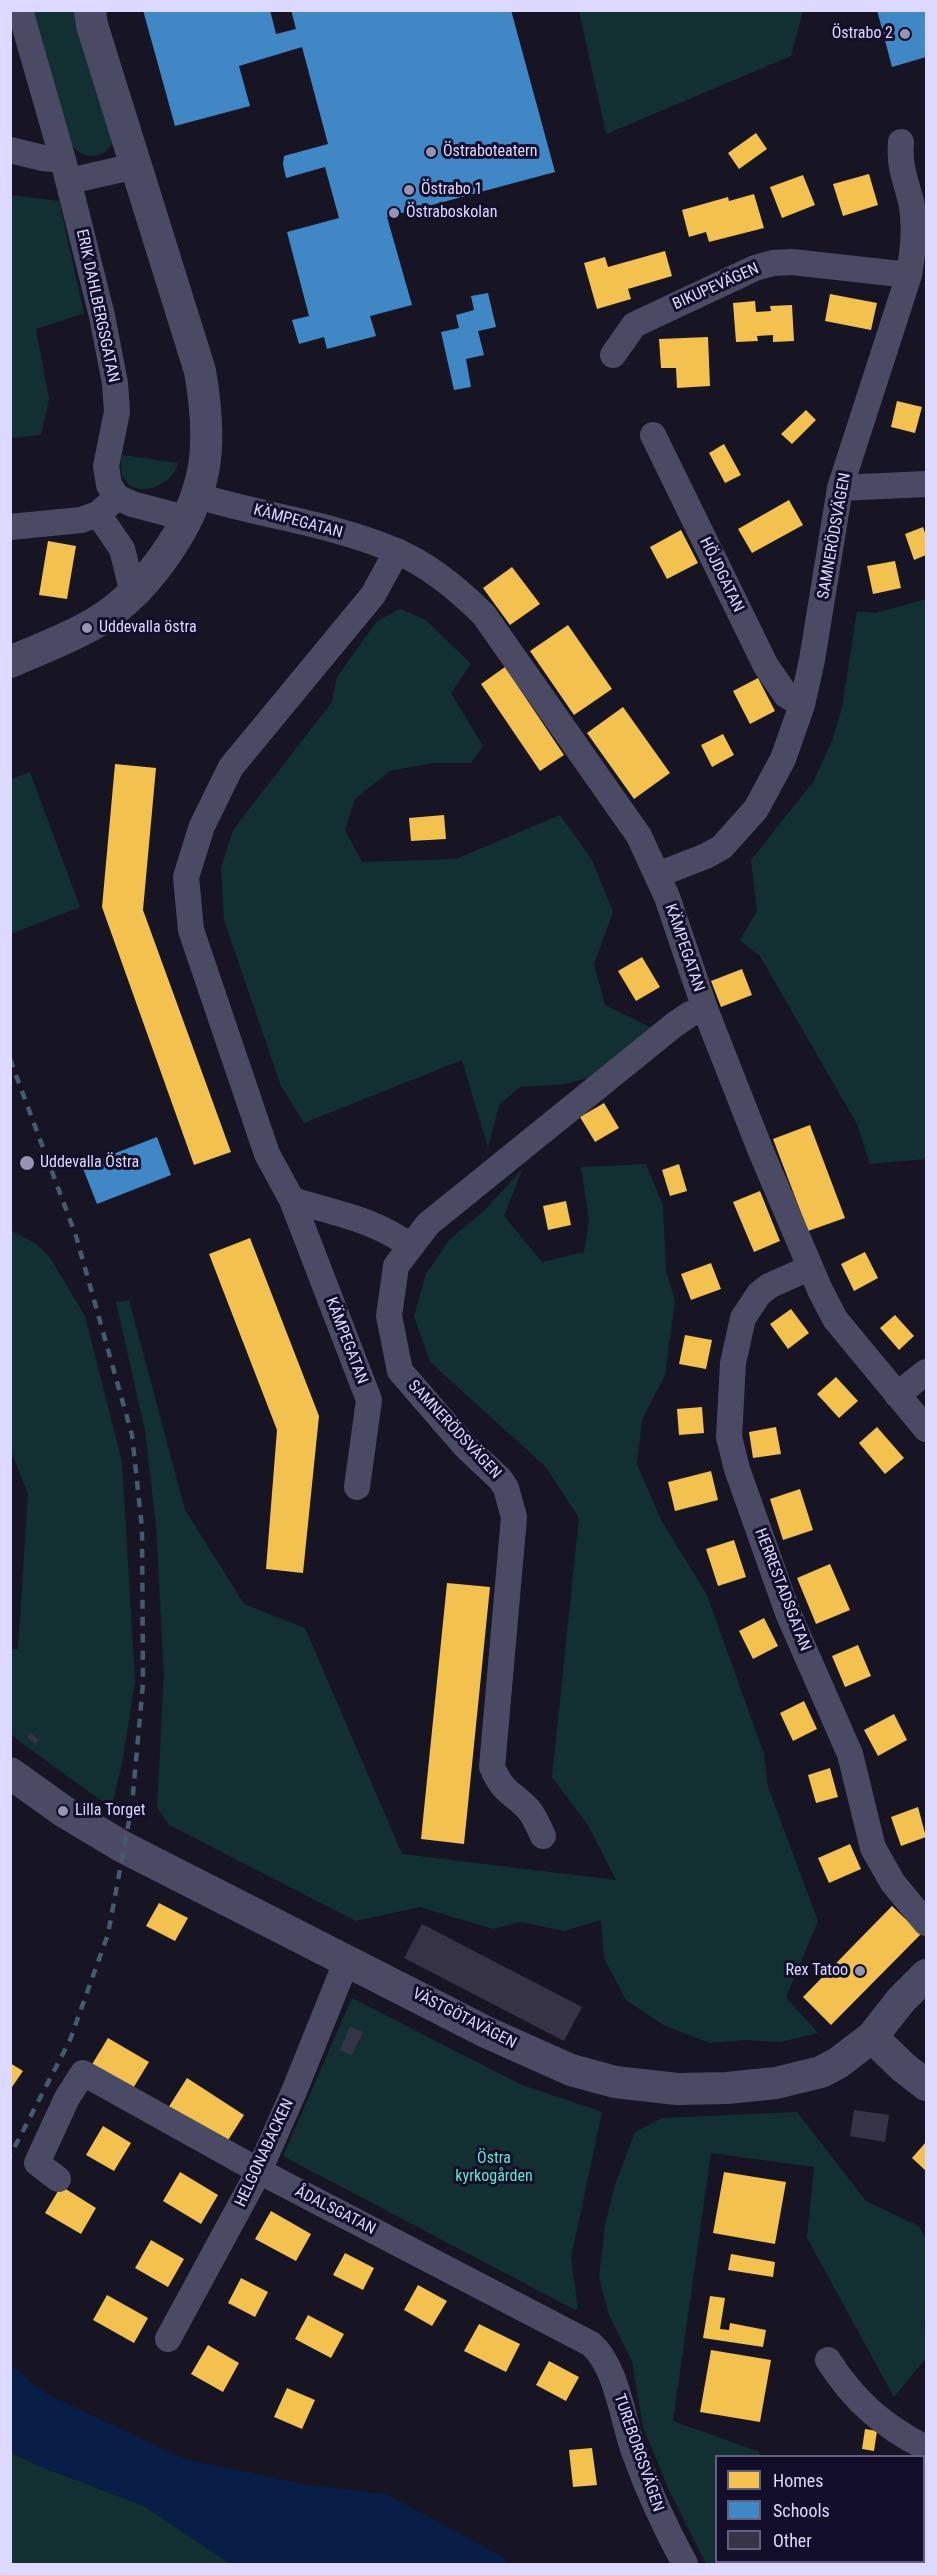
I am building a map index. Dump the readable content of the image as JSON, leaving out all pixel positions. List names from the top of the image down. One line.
{"streets":{"street":["BIKUPEVÄGEN","ERIK DAHLBERGSGATAN","KÄMPEGATAN","SAMNERÖDSVÄGEN","HÖJDGATAN","HERRESTADSGATAN","VÄSTGÖTAVÄGEN","HELGONABACKEN","ÅDALSGATAN","TUREBORGSVÄGEN"]},"crossings":[["BIKUPEVÄGEN","SAMNERÖDSVÄGEN"],["KÄMPEGATAN","SAMNERÖDSVÄGEN"],["KÄMPEGATAN","HERRESTADSGATAN"],["SAMNERÖDSVÄGEN","HÖJDGATAN"],["VÄSTGÖTAVÄGEN","HELGONABACKEN"],["HELGONABACKEN","ÅDALSGATAN"],["ÅDALSGATAN","TUREBORGSVÄGEN"]],"parks":["Östra kyrkogården"],"places":["Östrabo 2","Östraboteatern","Östrabo 1","Östraboskolan","Uddevalla östra","Uddevalla Östra","Lilla Torget","Rex Tatoo"],"legend":["Homes","Schools","Other"]}
